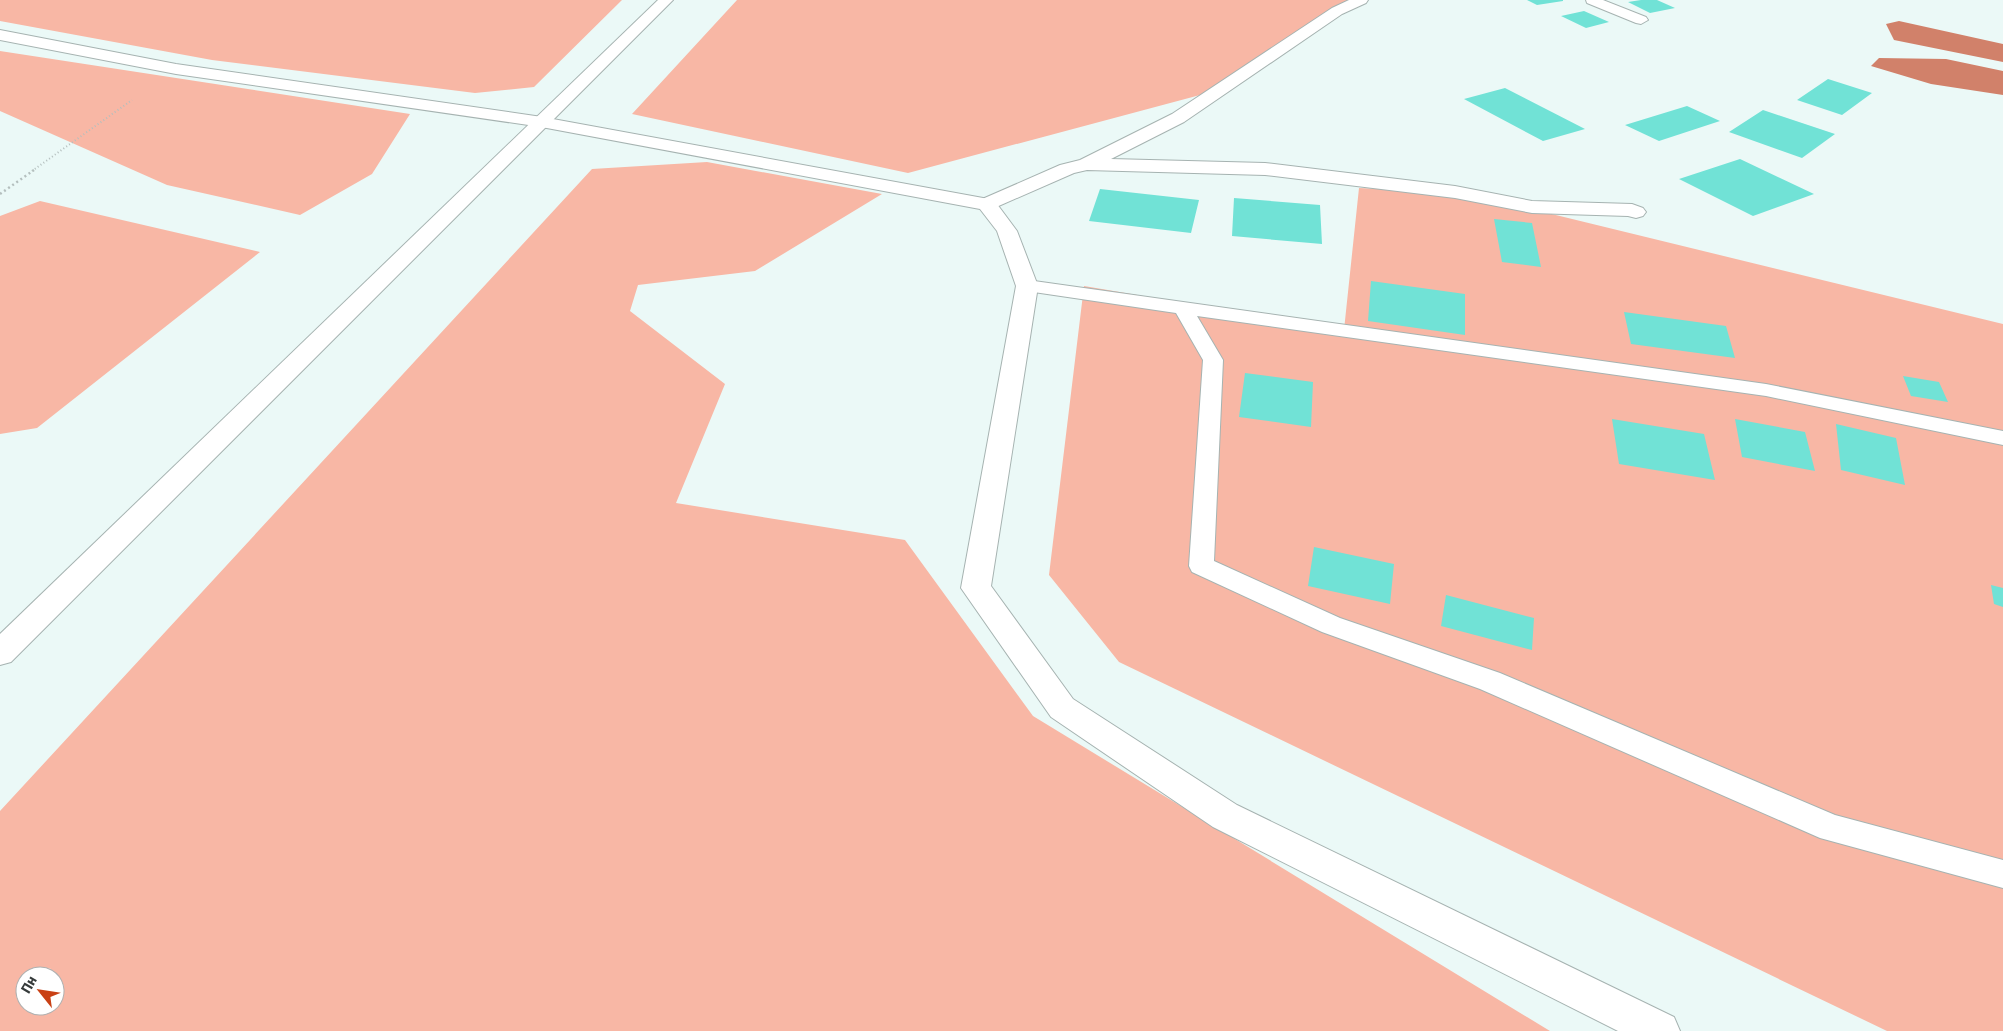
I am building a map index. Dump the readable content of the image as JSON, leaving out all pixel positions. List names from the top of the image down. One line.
{"north":"top left"}
